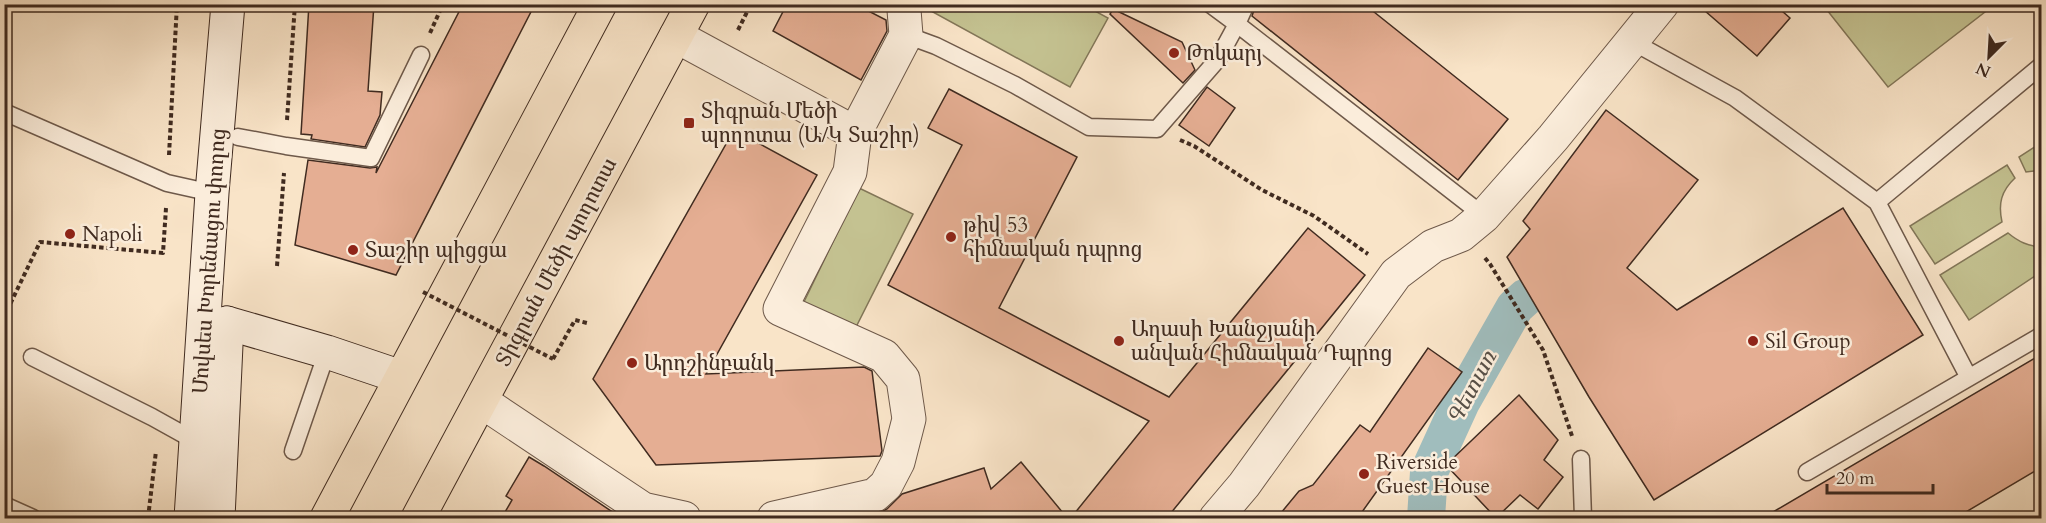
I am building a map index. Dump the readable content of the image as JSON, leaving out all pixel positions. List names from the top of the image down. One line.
{"streets":{"main road":["Տիգրան Մեծի պողոտա"],"street":["Մովսես Խորենացու փողոց"]},"water":["Գետառ"],"places":{"other":["Թոկարյ","Napoli","թիվ 53 հիմնական դպրոց","Տաշիր պիցցա","Աղասի Խանջյանի անվան Հիմնական Դպրոց","Sil Group","Արդշինբանկ","Riverside Guest House"],"transit":["Տիգրան Մեծի պողոտա (Ա/Կ Տաշիր)"]},"scale_bar":"20 m","north":"bottom left"}
